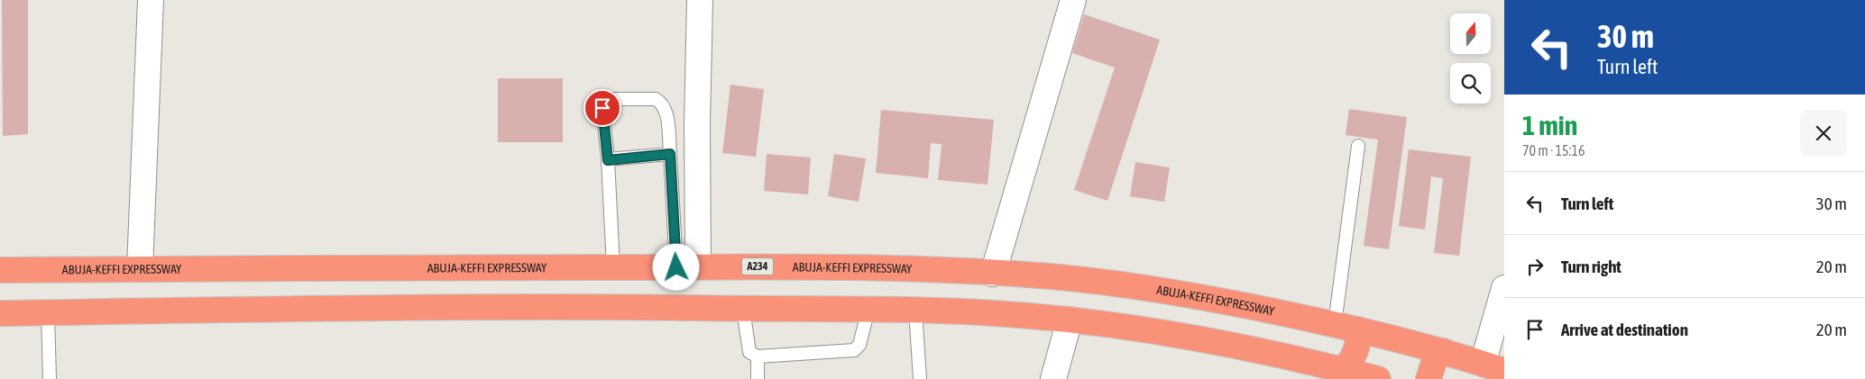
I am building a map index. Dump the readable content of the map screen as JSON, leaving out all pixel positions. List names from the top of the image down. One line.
{"streets":{"highway":["A234","ABUJA-KEFFI EXPRESSWAY"]},"north":"top","page":{"turn":["30 m","Turn left"],"heading":["1 min","70 m · 15:16"],"list":[{"name":"Turn left","value":"30 m"},{"name":"Turn right","value":"20 m"},{"name":"Arrive at destination","value":"20 m"}]}}
